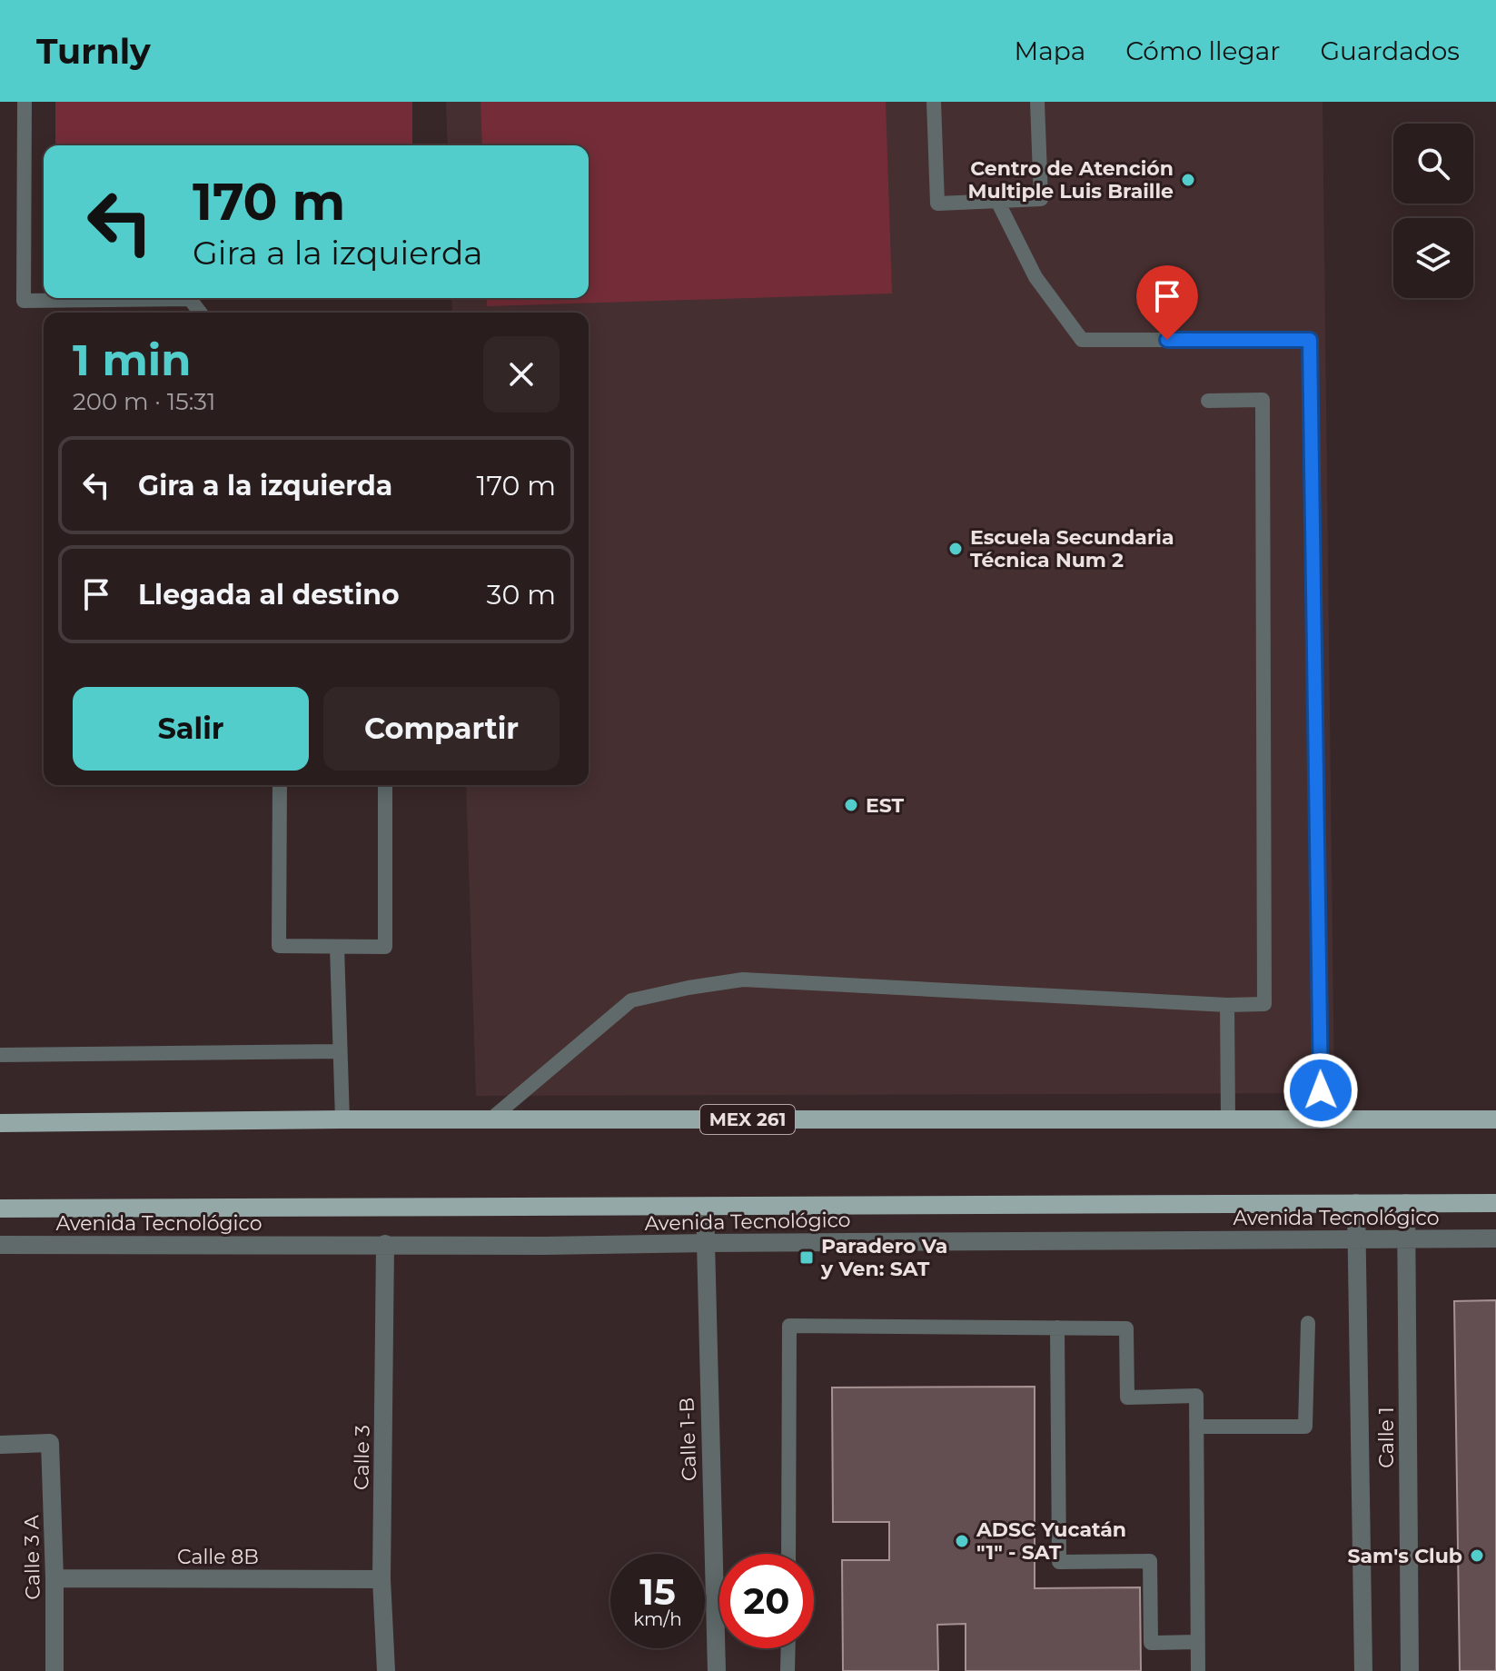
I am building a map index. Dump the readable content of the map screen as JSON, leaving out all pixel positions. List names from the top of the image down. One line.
{"streets":{"main road":["MEX 261","Avenida Tecnológico"],"street":["Calle 1","Calle 1-B","Calle 3","Calle 8B","Calle 3 A"]},"crossings":[["Avenida Tecnológico","Calle 1"],["Avenida Tecnológico","Calle 1-B"],["Avenida Tecnológico","Calle 3"],["Calle 3","Calle 8B"],["Calle 8B","Calle 3 A"]],"places":{"other":["Centro de Atención Multiple Luis Braille","Escuela Secundaria Técnica Num 2","EST","ADSC Yucatán \"1\" - SAT","Sam's Club"],"transit":["Paradero Va y Ven: SAT"]},"page":{"header":"Turnly","nav":["Mapa","Cómo llegar","Guardados"],"turn":["170 m","Gira a la izquierda"],"heading":["1 min","200 m · 15:31"],"list":[{"name":"Gira a la izquierda","value":"170 m"},{"name":"Llegada al destino","value":"30 m"}],"buttons":["Salir","Compartir"],"speed":"15 km/h","limit":"20"}}
